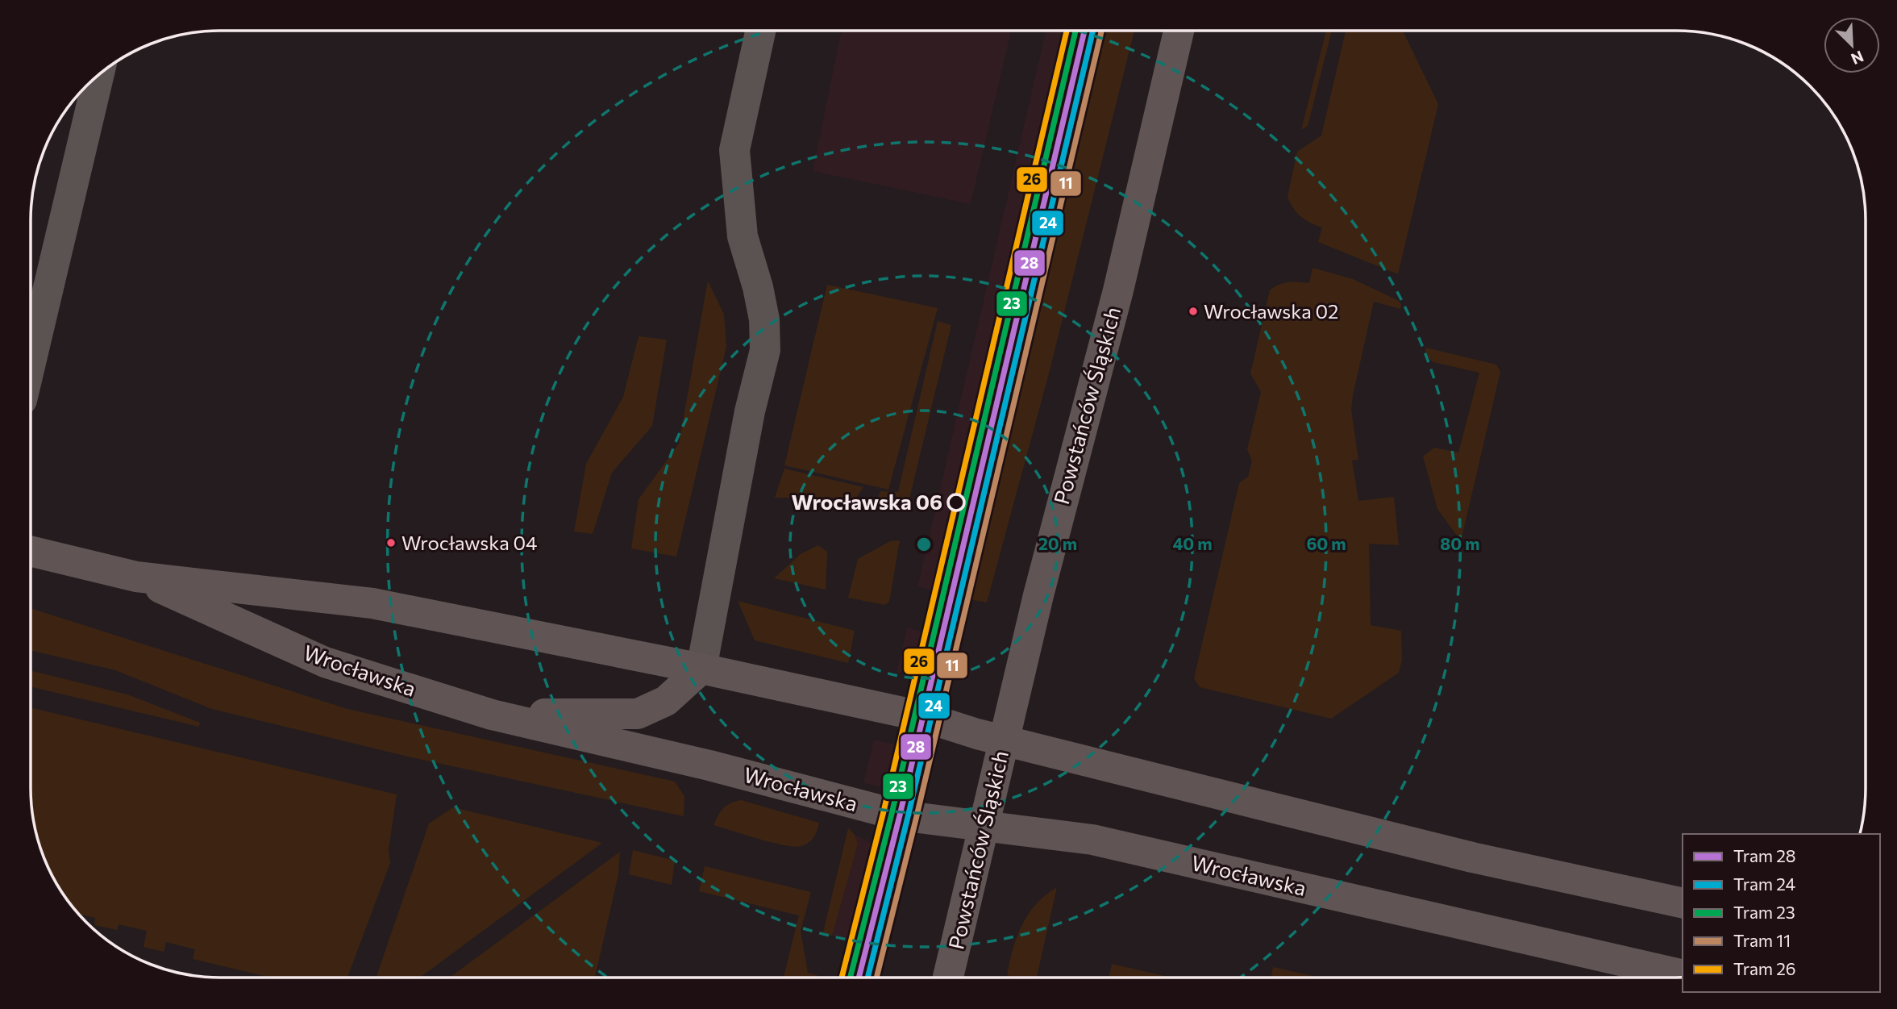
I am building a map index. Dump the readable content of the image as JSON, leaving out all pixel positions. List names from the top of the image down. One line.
{"streets":{"street":["Powstańców Śląskich","Wrocławska"]},"crossings":[["Powstańców Śląskich","Wrocławska"]],"places":["Wrocławska 02","Wrocławska 06","Wrocławska 04"],"lines":["tram line 28","tram line 24","tram line 23","tram line 11","tram line 26"],"legend":["Tram 28","Tram 24","Tram 23","Tram 11","Tram 26"],"north":"bottom right","rings":["20 m","40 m","60 m","80 m"]}
